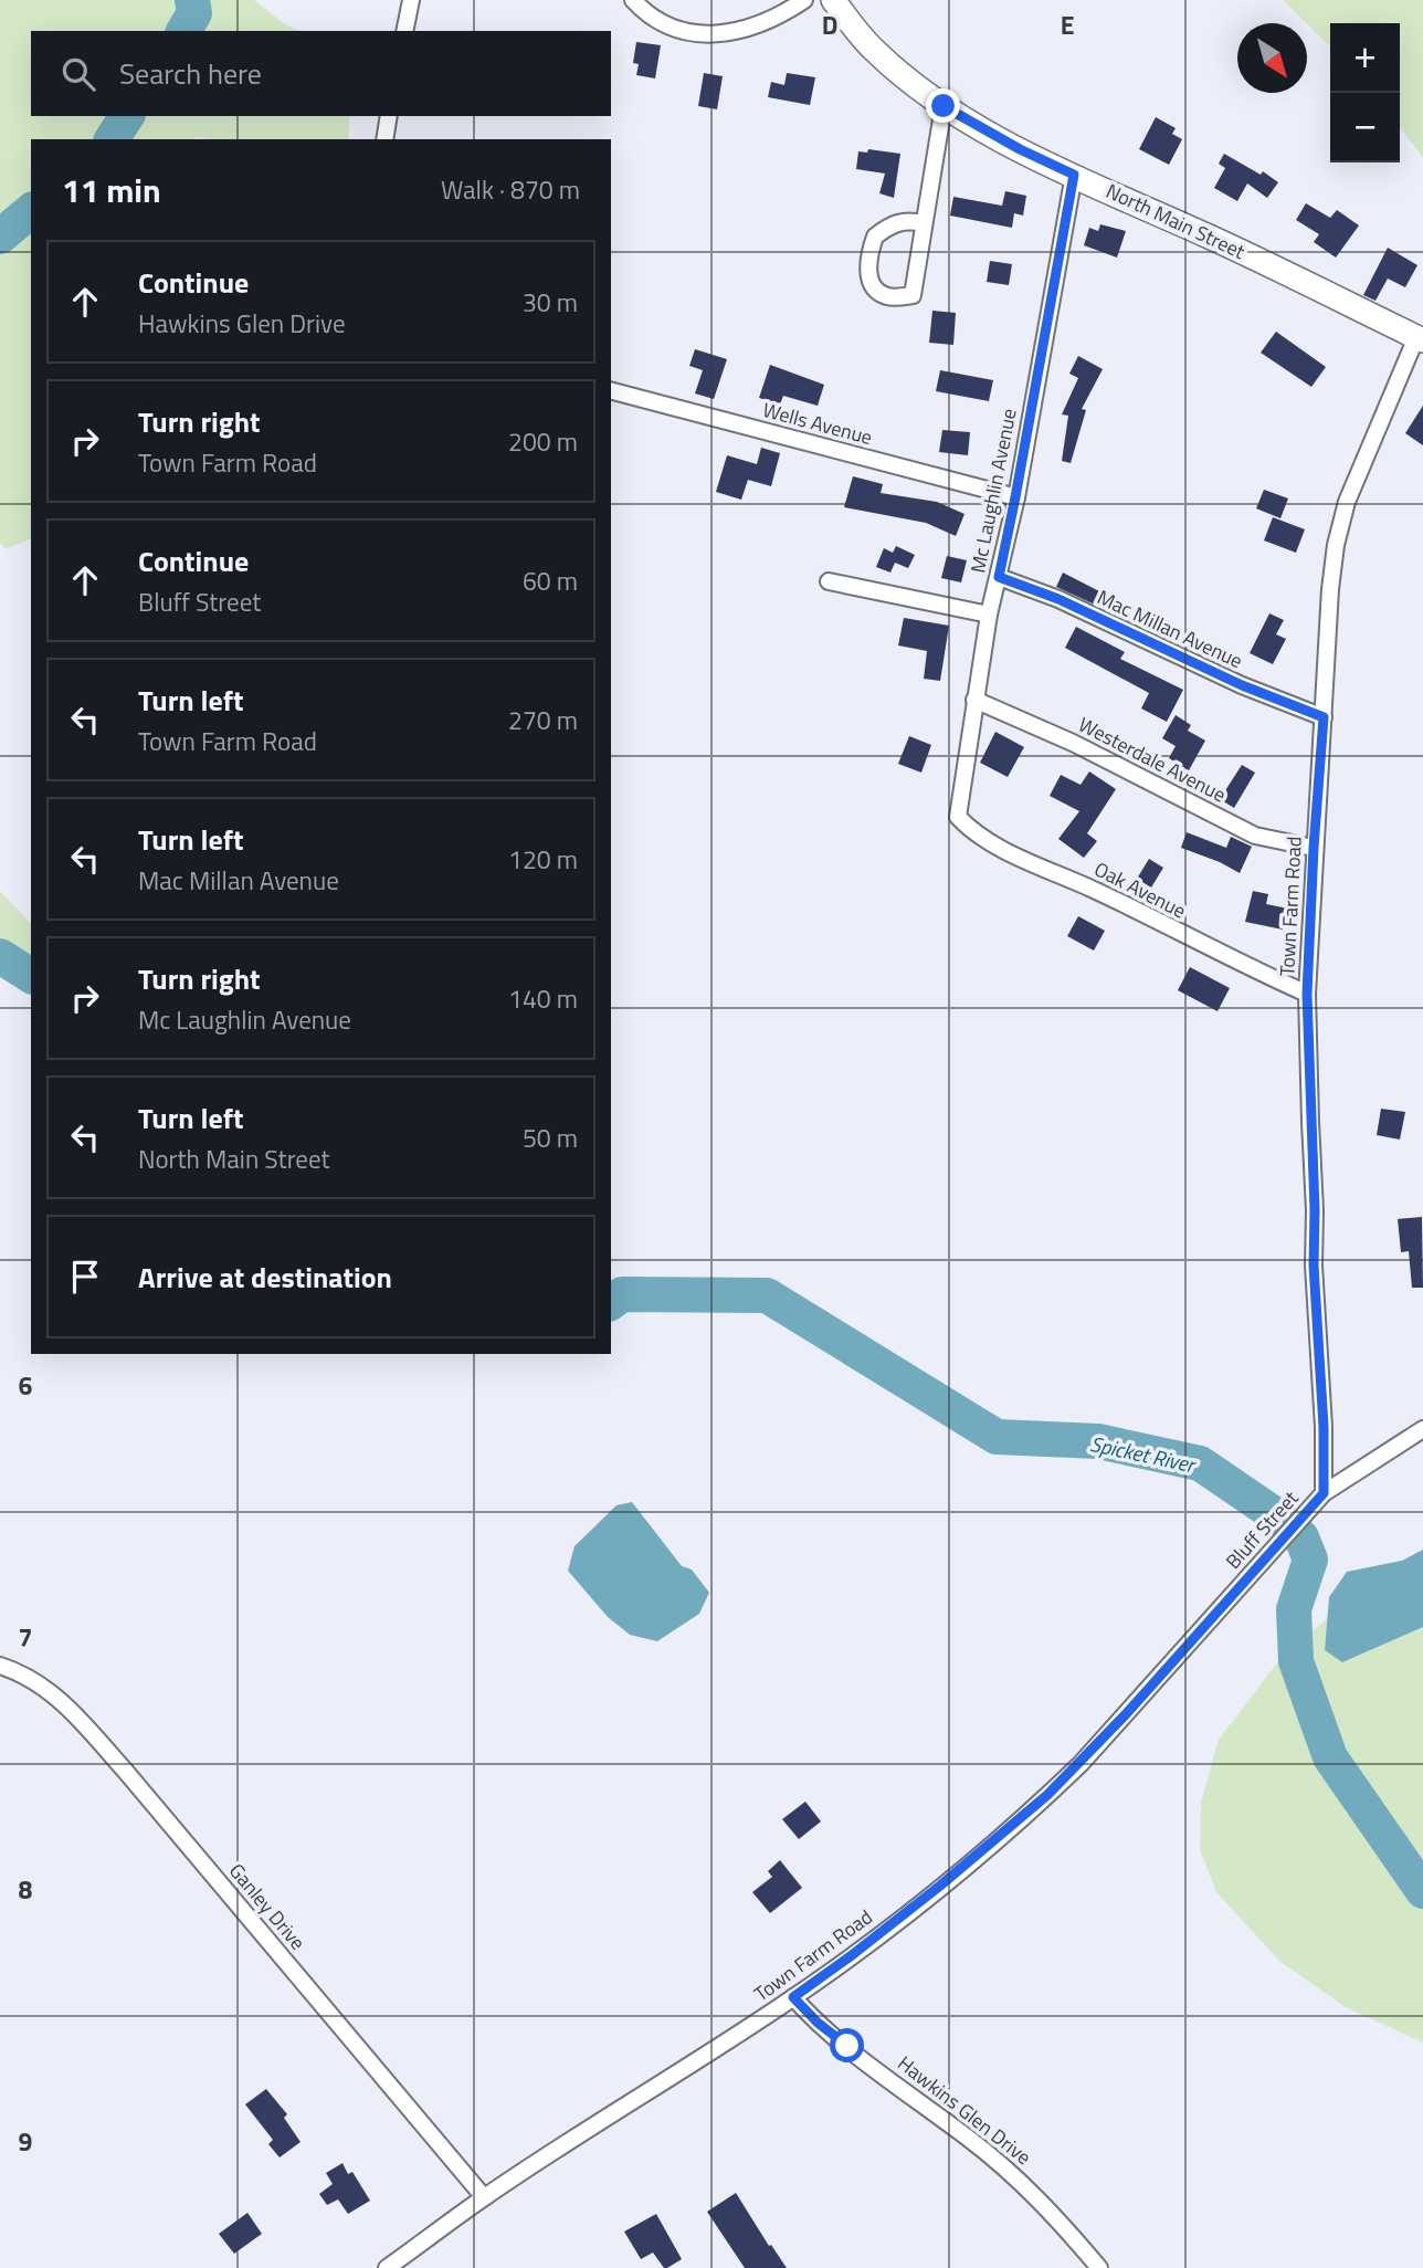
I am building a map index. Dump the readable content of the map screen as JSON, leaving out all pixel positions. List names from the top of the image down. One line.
{"streets":{"street":["North Main Street","Wells Avenue","Mc Laughlin Avenue","Mac Millan Avenue","Westerdale Avenue","Oak Avenue","Town Farm Road","Bluff Street","Ganley Drive","Hawkins Glen Drive"]},"crossings":[["North Main Street","Mc Laughlin Avenue"],["North Main Street","Town Farm Road"],["Wells Avenue","Mc Laughlin Avenue"],["Mc Laughlin Avenue","Mac Millan Avenue"],["Mc Laughlin Avenue","Westerdale Avenue"],["Mc Laughlin Avenue","Oak Avenue"],["Mac Millan Avenue","Town Farm Road"],["Westerdale Avenue","Town Farm Road"],["Oak Avenue","Town Farm Road"],["Town Farm Road","Bluff Street"],["Town Farm Road","Ganley Drive"],["Town Farm Road","Hawkins Glen Drive"]],"water":["Spicket River"],"north":"bottom right","page":{"map_buttons":["+","−"],"search":"Search here","heading":["11 min","Walk · 870 m"],"list":[["Continue","Hawkins Glen Drive","30 m"],["Turn right","Town Farm Road","200 m"],["Continue","Bluff Street","60 m"],["Turn left","Town Farm Road","270 m"],["Turn left","Mac Millan Avenue","120 m"],["Turn right","Mc Laughlin Avenue","140 m"],["Turn left","North Main Street","50 m"],"Arrive at destination"]},"grid":{"columns":["D","E"],"rows":["6","7","8","9"]}}
